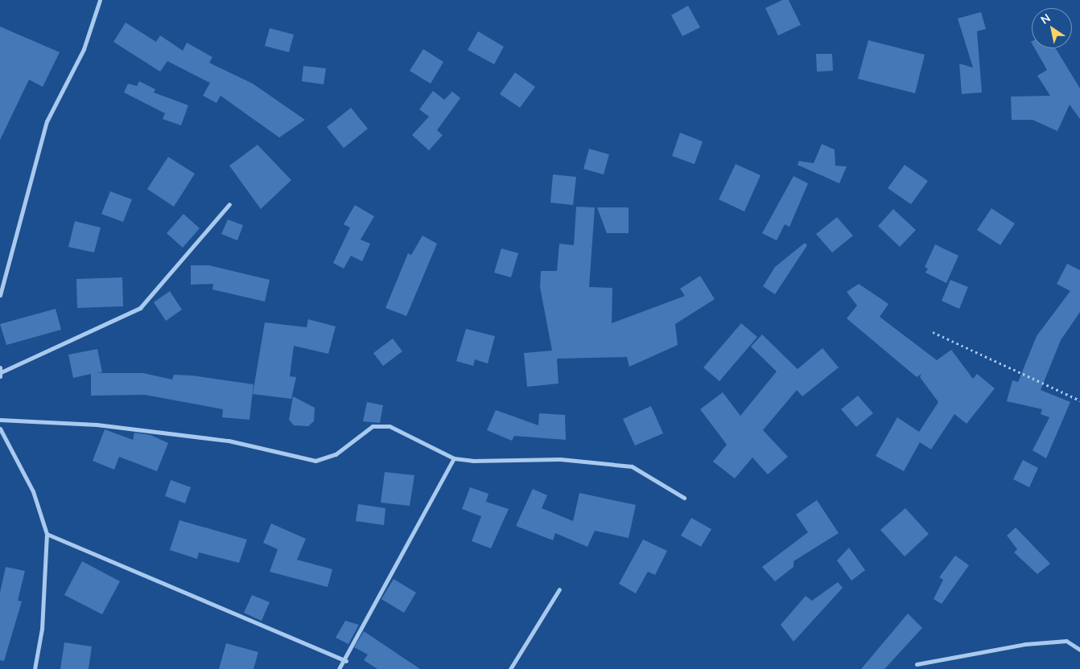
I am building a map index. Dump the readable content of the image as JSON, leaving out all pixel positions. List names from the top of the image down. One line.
{"north":"top left"}
